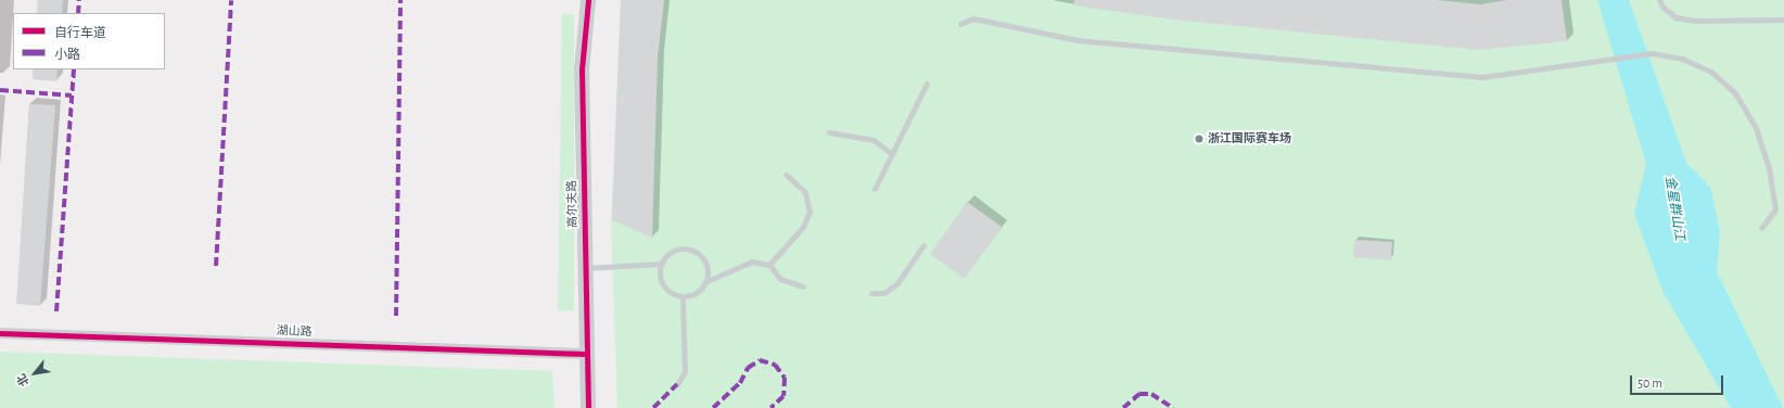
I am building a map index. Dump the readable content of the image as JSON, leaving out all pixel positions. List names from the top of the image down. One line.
{"streets":{"street":["高尔夫路","湖山路"]},"crossings":[["高尔夫路","湖山路"]],"water":["金星群山江"],"places":["浙江国际赛车场"],"legend":["自行车道","小路"],"scale_bar":"50 m","north":"bottom left"}
